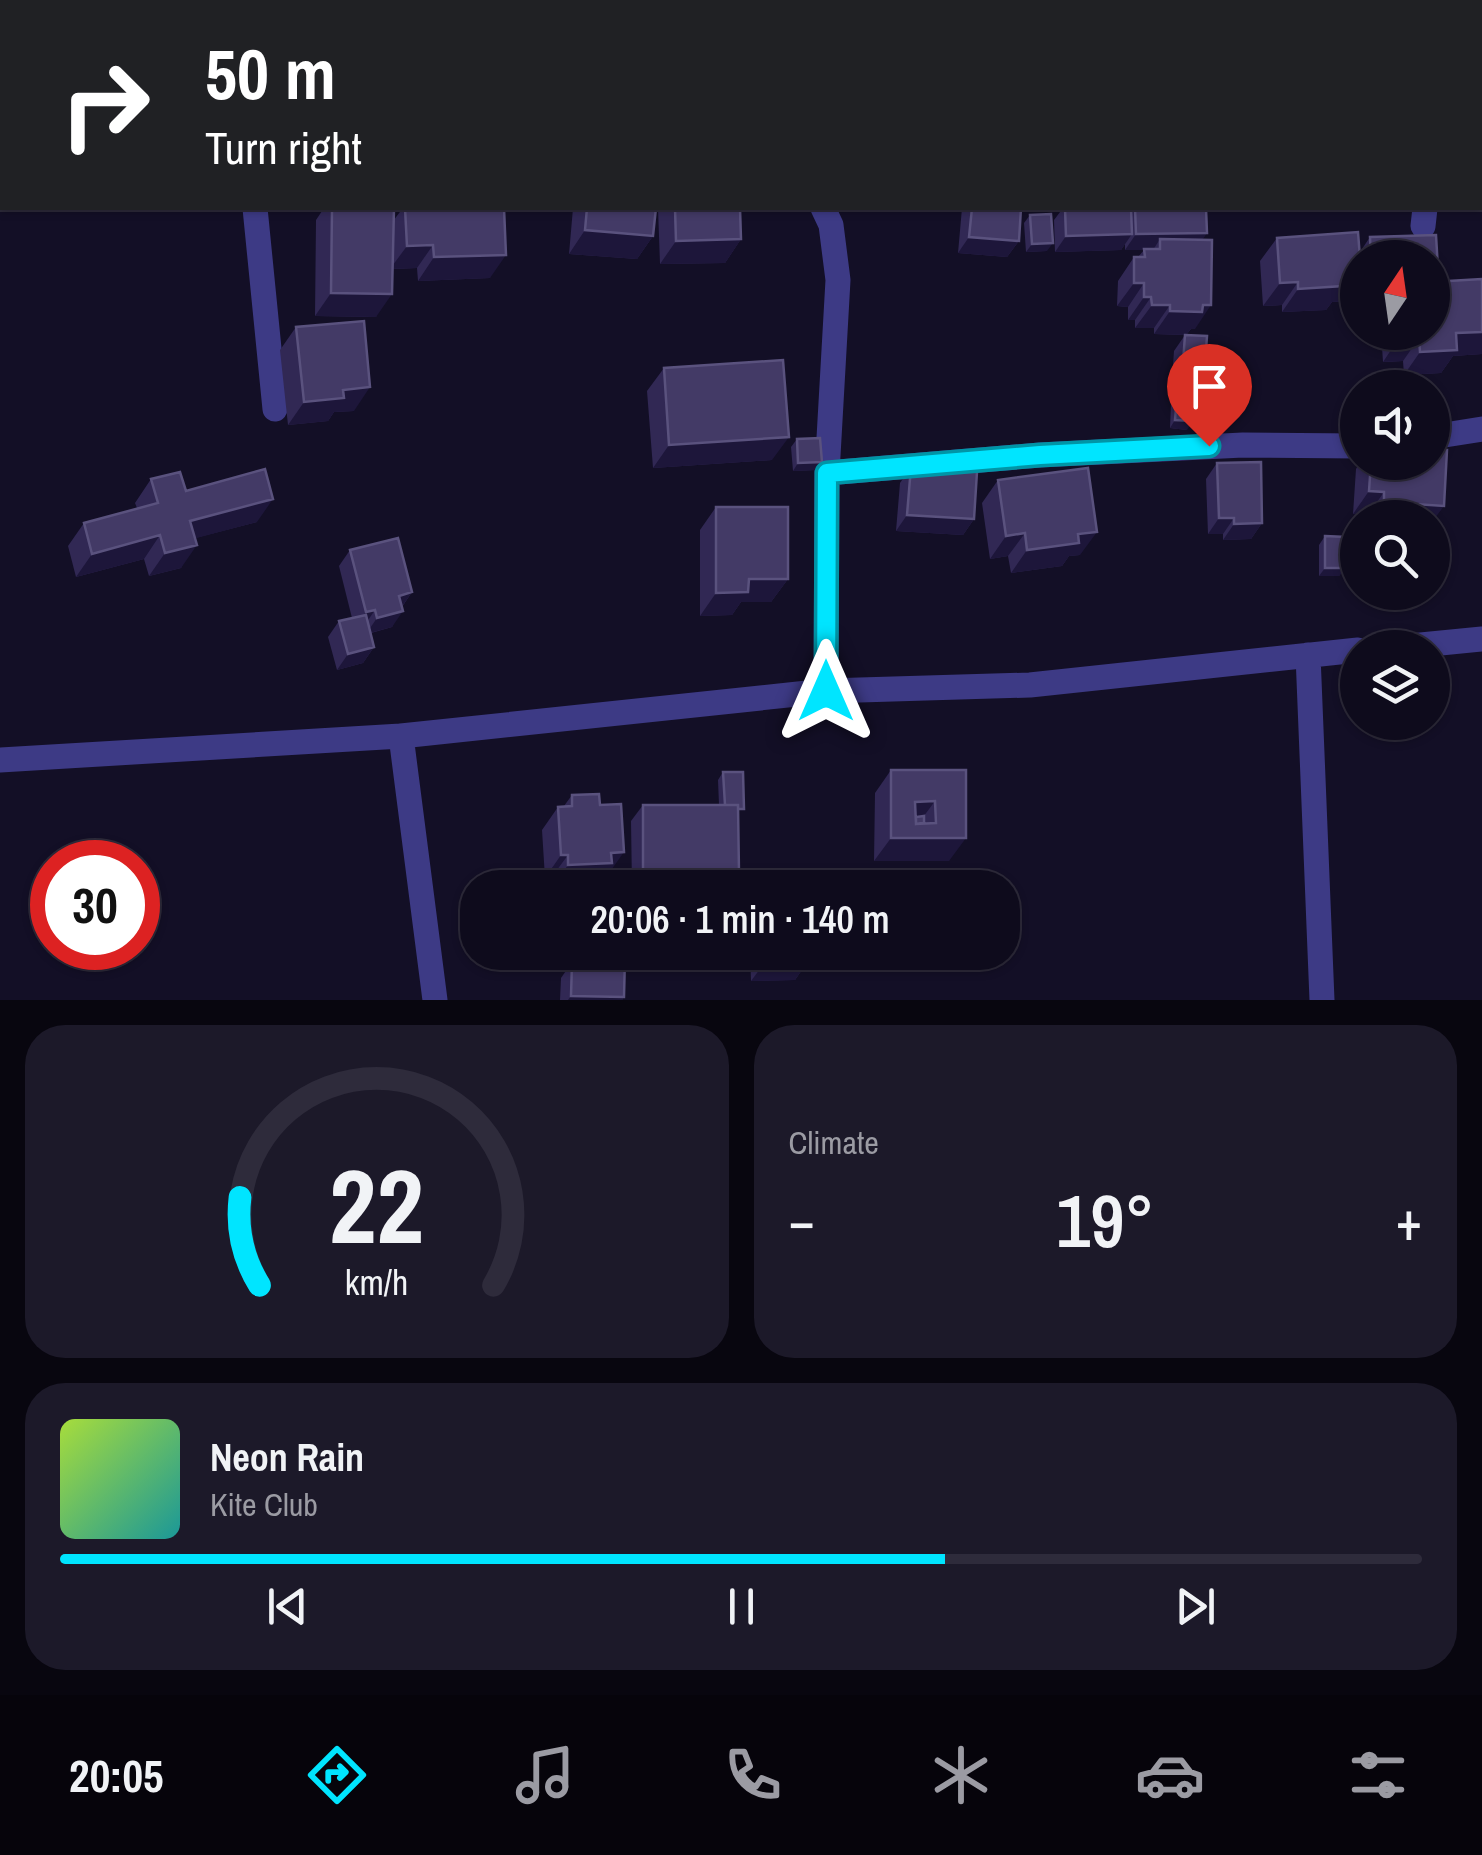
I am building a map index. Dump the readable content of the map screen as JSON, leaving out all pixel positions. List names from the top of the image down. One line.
{"north":"top","page":{"turn":["50 m","Turn right"],"limit":"30","trip":"20:06 · 1 min · 140 m","tile":"Climate","heat":["−","19°","+"],"song":["Neon Rain","Kite Club"],"tabs":"20:05","gauge":["22","km/h"]}}
